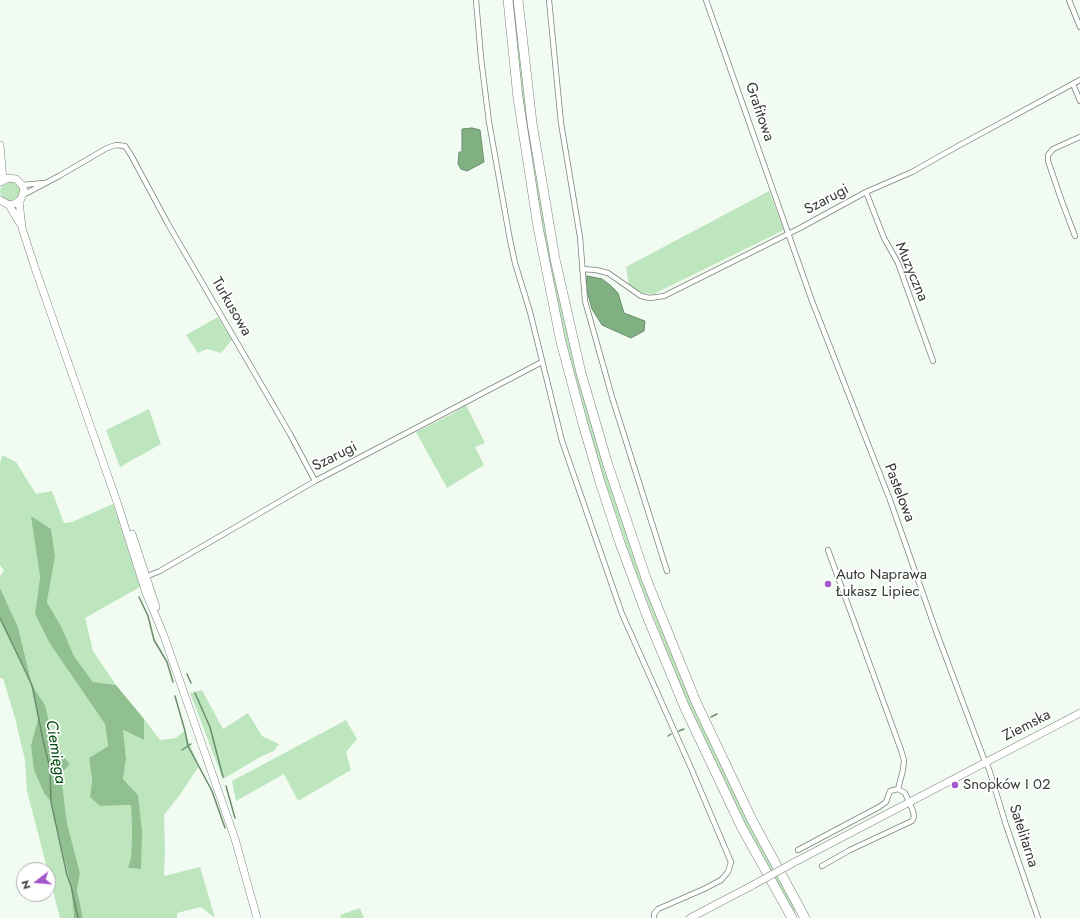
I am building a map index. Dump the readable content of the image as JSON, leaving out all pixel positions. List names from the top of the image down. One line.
{"streets":{"main road":["Ziemska"],"street":["Grafitowa","Szarugi","Muzyczna","Turkusowa","Pastelowa","Satelitarna"]},"crossings":[["Grafitowa","Szarugi"],["Grafitowa","Pastelowa"],["Szarugi","Muzyczna"],["Szarugi","Turkusowa"],["Szarugi","Pastelowa"],["Pastelowa","Ziemska"],["Pastelowa","Satelitarna"],["Ziemska","Satelitarna"]],"water":["Ciemięga"],"places":["Auto Naprawa Łukasz Lipiec","Snopków I 02"],"north":"left"}
